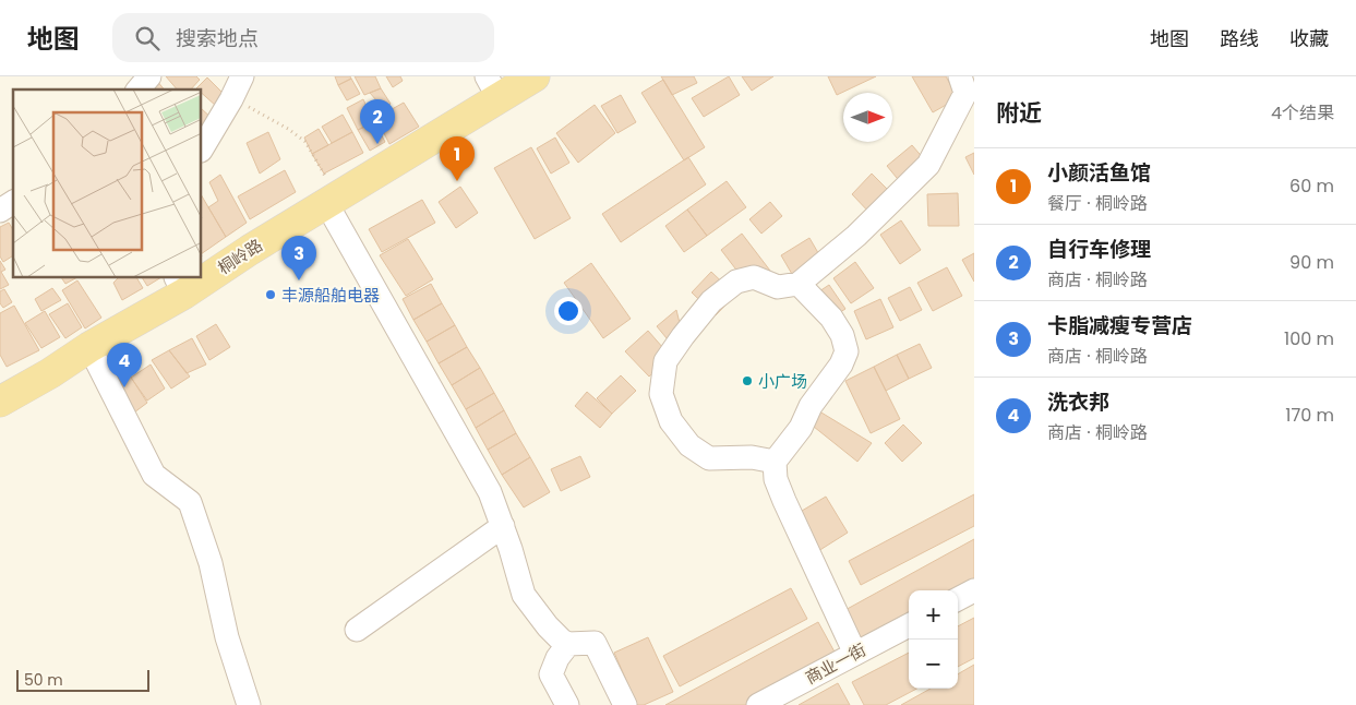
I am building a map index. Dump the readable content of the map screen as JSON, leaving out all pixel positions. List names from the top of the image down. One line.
{"streets":{"main road":["桐岭路"],"street":["商业一街"]},"places":["丰源船舶电器","小广场"],"scale_bar":"50 m","north":"right","page":{"header":"地图","search":"搜索地点","nav":["地图","路线","收藏"],"heading":["附近","4个结果"],"pins":["2","1","3","4"],"list":[{"mark":"1","name":"小颜活鱼馆","note":"餐厅 · 桐岭路","value":"60 m"},{"mark":"2","name":"自行车修理","note":"商店 · 桐岭路","value":"90 m"},{"mark":"3","name":"卡脂减瘦专营店","note":"商店 · 桐岭路","value":"100 m"},{"mark":"4","name":"洗衣邦","note":"商店 · 桐岭路","value":"170 m"}],"map_buttons":["+","−"],"scale":"50 m"}}
